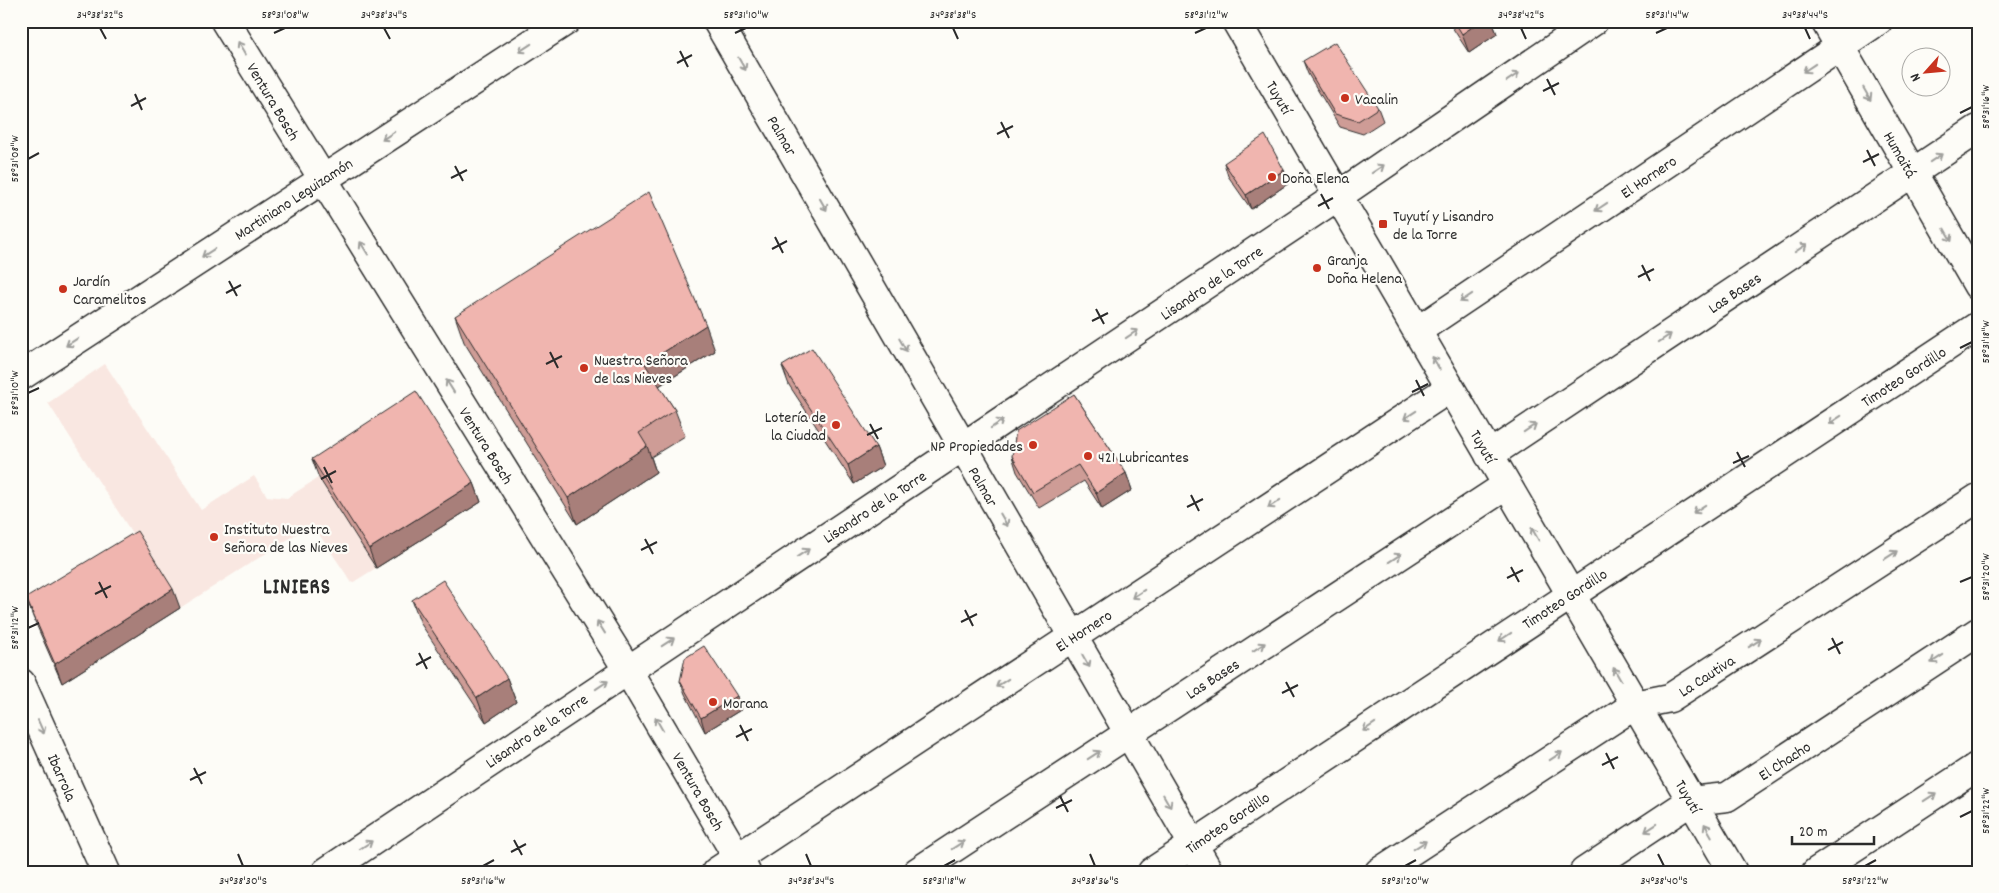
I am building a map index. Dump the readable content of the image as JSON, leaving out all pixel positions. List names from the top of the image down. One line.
{"streets":{"street":["Tuyutí","Ventura Bosch","Palmar","Humaitá","El Hornero","Martiniano Leguizamón","Lisandro de la Torre","Las Bases","Timoteo Gordillo","La Cautiva","El Chacho","Ibarrola"]},"crossings":[["Tuyutí","El Hornero"],["Tuyutí","Lisandro de la Torre"],["Tuyutí","Las Bases"],["Tuyutí","Timoteo Gordillo"],["Tuyutí","La Cautiva"],["Tuyutí","El Chacho"],["Ventura Bosch","El Hornero"],["Ventura Bosch","Martiniano Leguizamón"],["Ventura Bosch","Lisandro de la Torre"],["Palmar","El Hornero"],["Palmar","Lisandro de la Torre"],["Palmar","Las Bases"],["Palmar","Timoteo Gordillo"],["Humaitá","El Hornero"],["Humaitá","Las Bases"]],"one_way":["Tuyutí","Ventura Bosch","Palmar","Humaitá","El Hornero","Martiniano Leguizamón","Lisandro de la Torre","Las Bases","Timoteo Gordillo","La Cautiva","Ibarrola"],"districts":["LINIERS"],"places":{"other":["Vacalin","Doña Elena","Granja Doña Helena","Jardín Caramelitos","Nuestra Señora de las Nieves","Lotería de la Ciudad","NP Propiedades","421 Lubricantes","Instituto Nuestra Señora de las Nieves","Morana"],"transit":["Tuyutí y Lisandro de la Torre"]},"scale_bar":"20 m","north":"bottom left","coordinates":["34°38'32\"S","58°31'08\"W","34°38'34\"S","58°31'10\"W","34°38'38\"S","58°31'12\"W","34°38'42\"S","58°31'14\"W","34°38'44\"S","58°31'16\"W","58°31'18\"W","58°31'20\"W","58°31'22\"W","34°38'30\"S","34°38'36\"S","34°38'40\"S"]}
